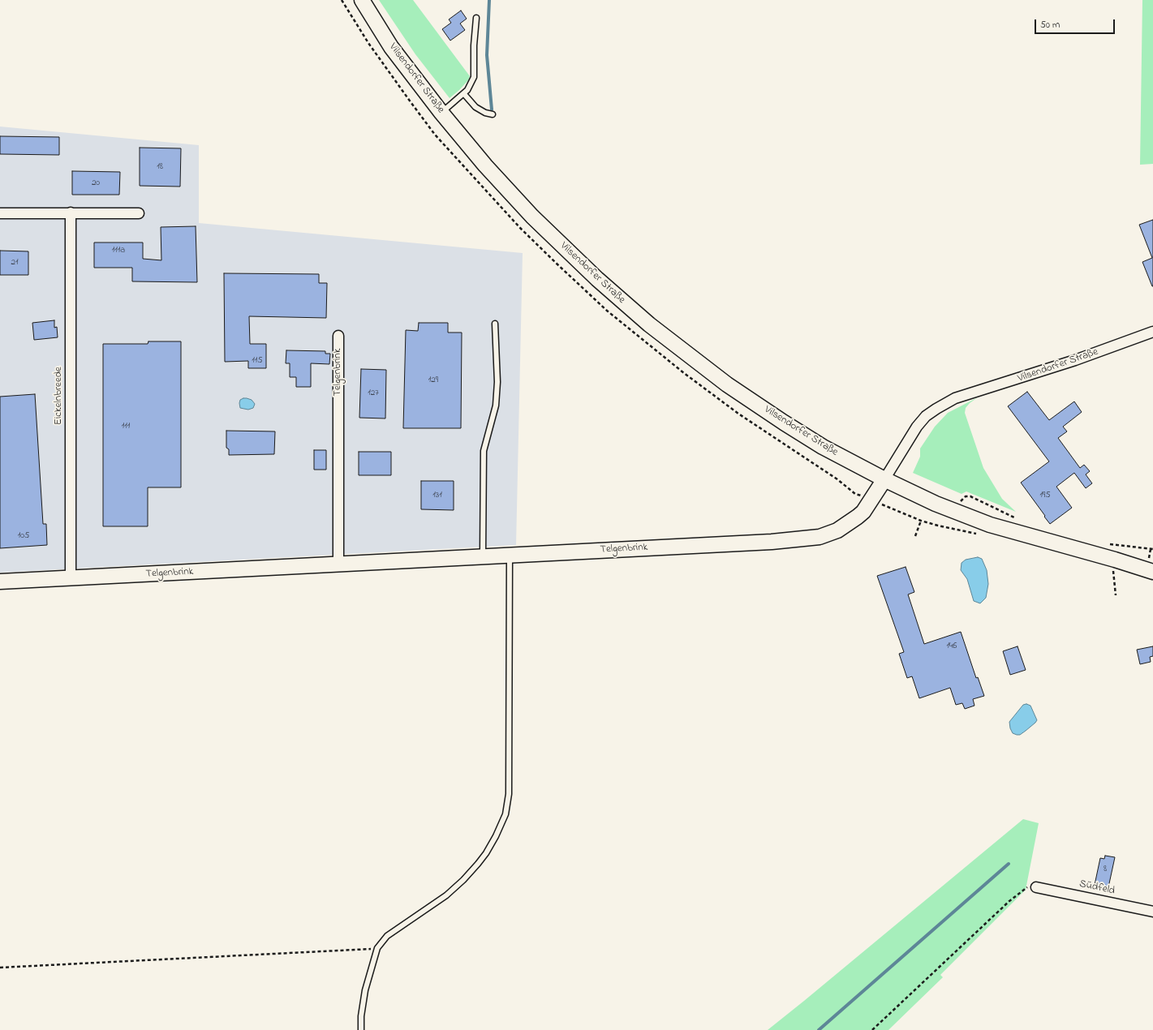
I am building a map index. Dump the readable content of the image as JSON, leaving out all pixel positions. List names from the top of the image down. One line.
{"streets":{"main road":["Vilsendorfer Straße","Telgenbrink"],"street":["Eickelnbreede","Südfeld"]},"crossings":[["Vilsendorfer Straße","Telgenbrink"],["Telgenbrink","Eickelnbreede"]],"house_numbers":["18","20","111a","21","115","129","127","111","131","195","105","146","8"],"scale_bar":"50 m"}
